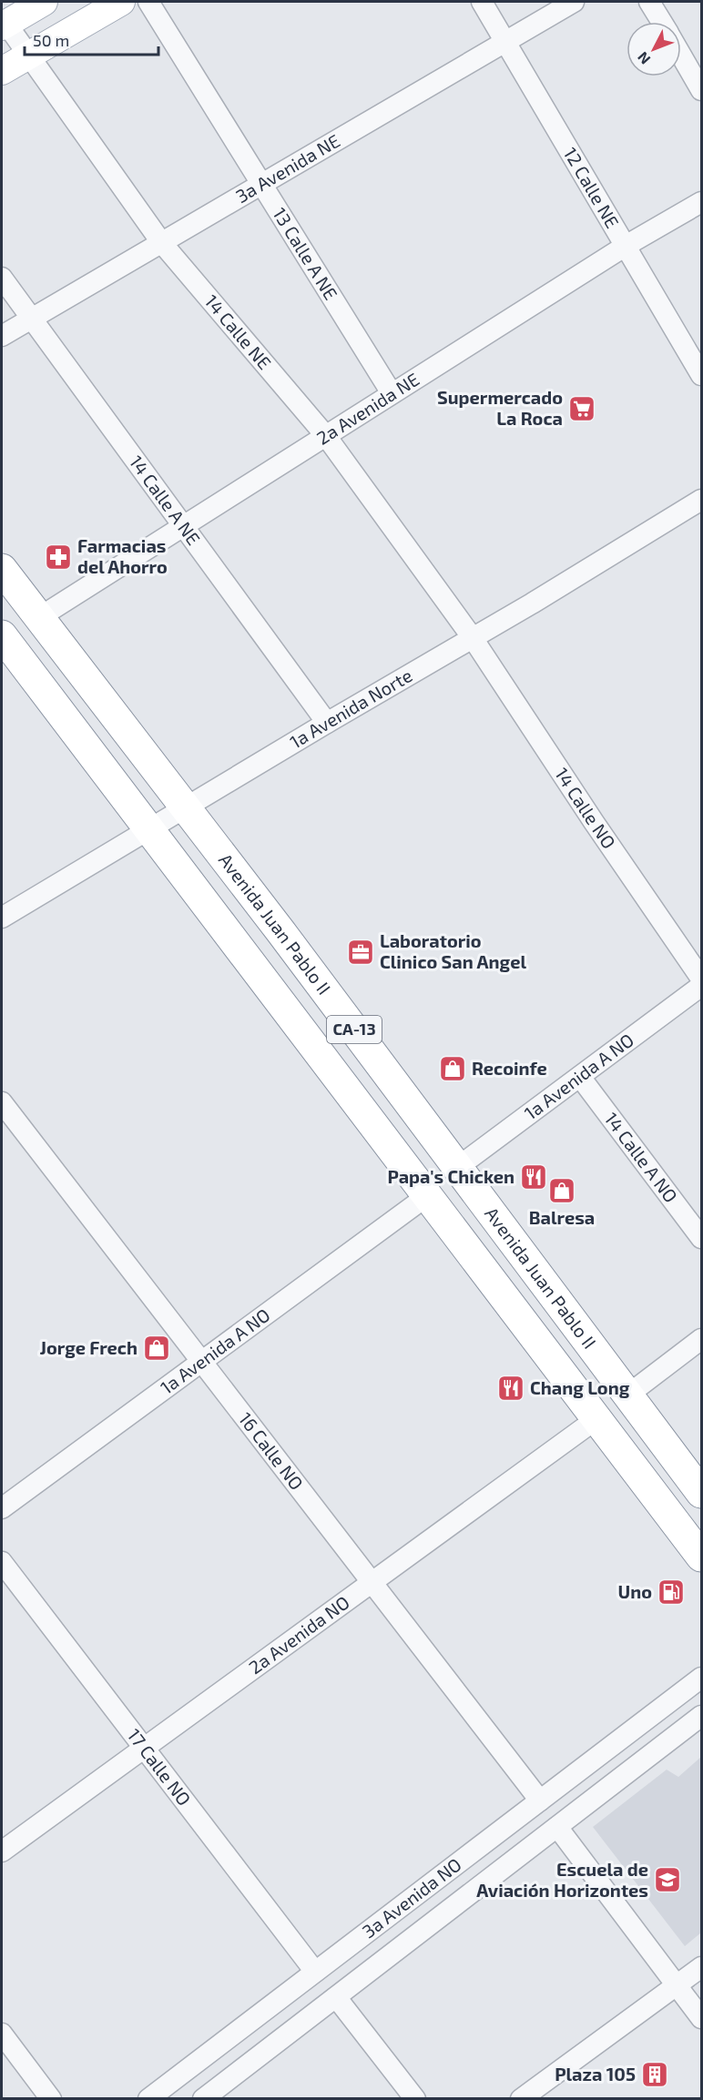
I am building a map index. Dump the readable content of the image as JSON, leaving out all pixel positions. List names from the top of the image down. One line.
{"streets":{"highway":["Avenida Juan Pablo II","CA-13"],"street":["3a Avenida NE","12 Calle NE","13 Calle A NE","14 Calle NE","2a Avenida NE","14 Calle A NE","1a Avenida Norte","14 Calle NO","1a Avenida A NO","14 Calle A NO","16 Calle NO","2a Avenida NO","17 Calle NO","3a Avenida NO"]},"crossings":[["3a Avenida NE","12 Calle NE"],["3a Avenida NE","13 Calle A NE"],["3a Avenida NE","14 Calle NE"],["3a Avenida NE","14 Calle A NE"],["12 Calle NE","2a Avenida NE"],["13 Calle A NE","2a Avenida NE"],["14 Calle NE","2a Avenida NE"],["14 Calle NE","1a Avenida Norte"],["14 Calle NE","14 Calle NO"],["2a Avenida NE","14 Calle A NE"],["2a Avenida NE","Avenida Juan Pablo II"],["14 Calle A NE","1a Avenida Norte"],["1a Avenida Norte","14 Calle NO"],["1a Avenida Norte","Avenida Juan Pablo II"],["1a Avenida Norte","CA-13"],["Avenida Juan Pablo II","1a Avenida A NO"],["CA-13","1a Avenida A NO"],["CA-13","2a Avenida NO"],["1a Avenida A NO","14 Calle A NO"],["1a Avenida A NO","16 Calle NO"],["16 Calle NO","2a Avenida NO"],["16 Calle NO","3a Avenida NO"],["2a Avenida NO","17 Calle NO"],["17 Calle NO","3a Avenida NO"]],"places":{"supermarket":["Supermercado La Roca"],"pharmacy":["Farmacias del Ahorro"],"office":["Laboratorio Clinico San Angel"],"shop":["Recoinfe","Balresa","Jorge Frech"],"restaurant":["Papa's Chicken","Chang Long"],"fuel station":["Uno"],"school or university":["Escuela de Aviación Horizontes"],"building":["Plaza 105"]},"scale_bar":"50 m","north":"bottom left"}
